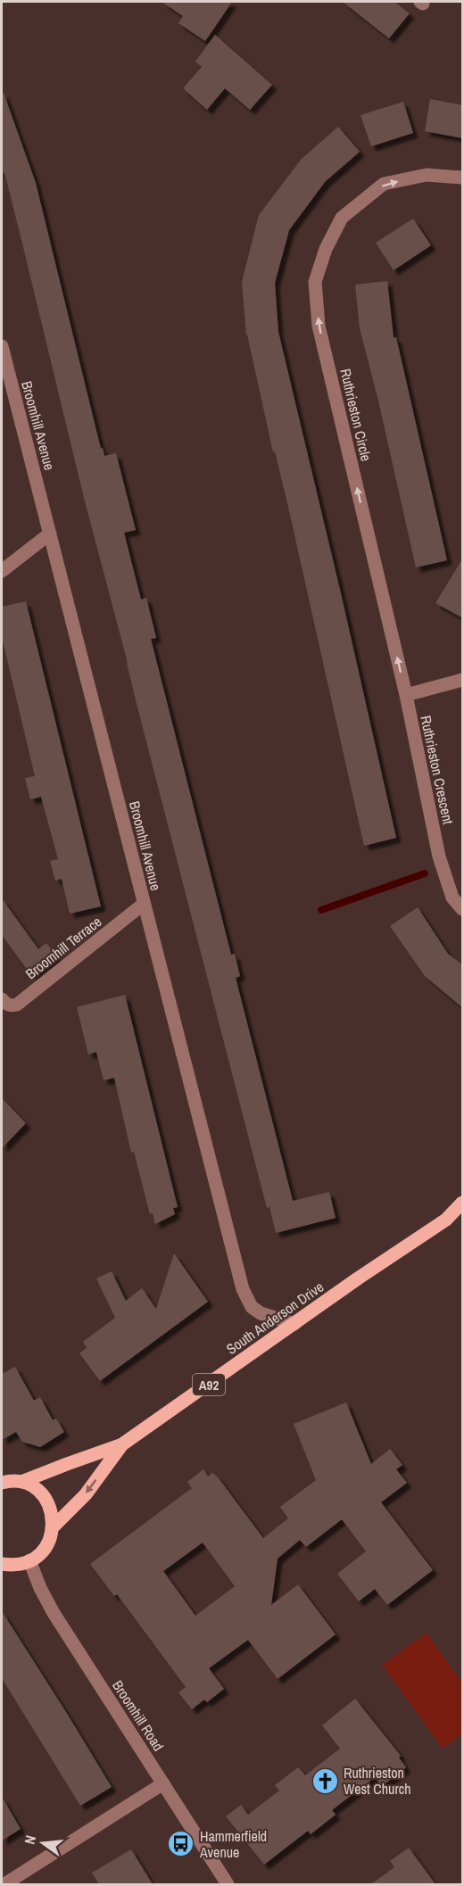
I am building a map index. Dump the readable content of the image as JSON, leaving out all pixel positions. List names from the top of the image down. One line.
{"streets":{"main road":["South Anderson Drive","A92"],"street":["Ruthrieston Circle","Broomhill Avenue","Ruthrieston Crescent","Broomhill Terrace","Broomhill Road"]},"crossings":[["Ruthrieston Circle","Ruthrieston Crescent"],["Broomhill Avenue","Broomhill Terrace"],["Broomhill Avenue","South Anderson Drive"],["South Anderson Drive","A92"],["A92","Broomhill Road"]],"one_way":["Ruthrieston Circle"],"places":{"church":["Ruthrieston West Church"],"bus stop":["Hammerfield Avenue"]},"north":"left"}
